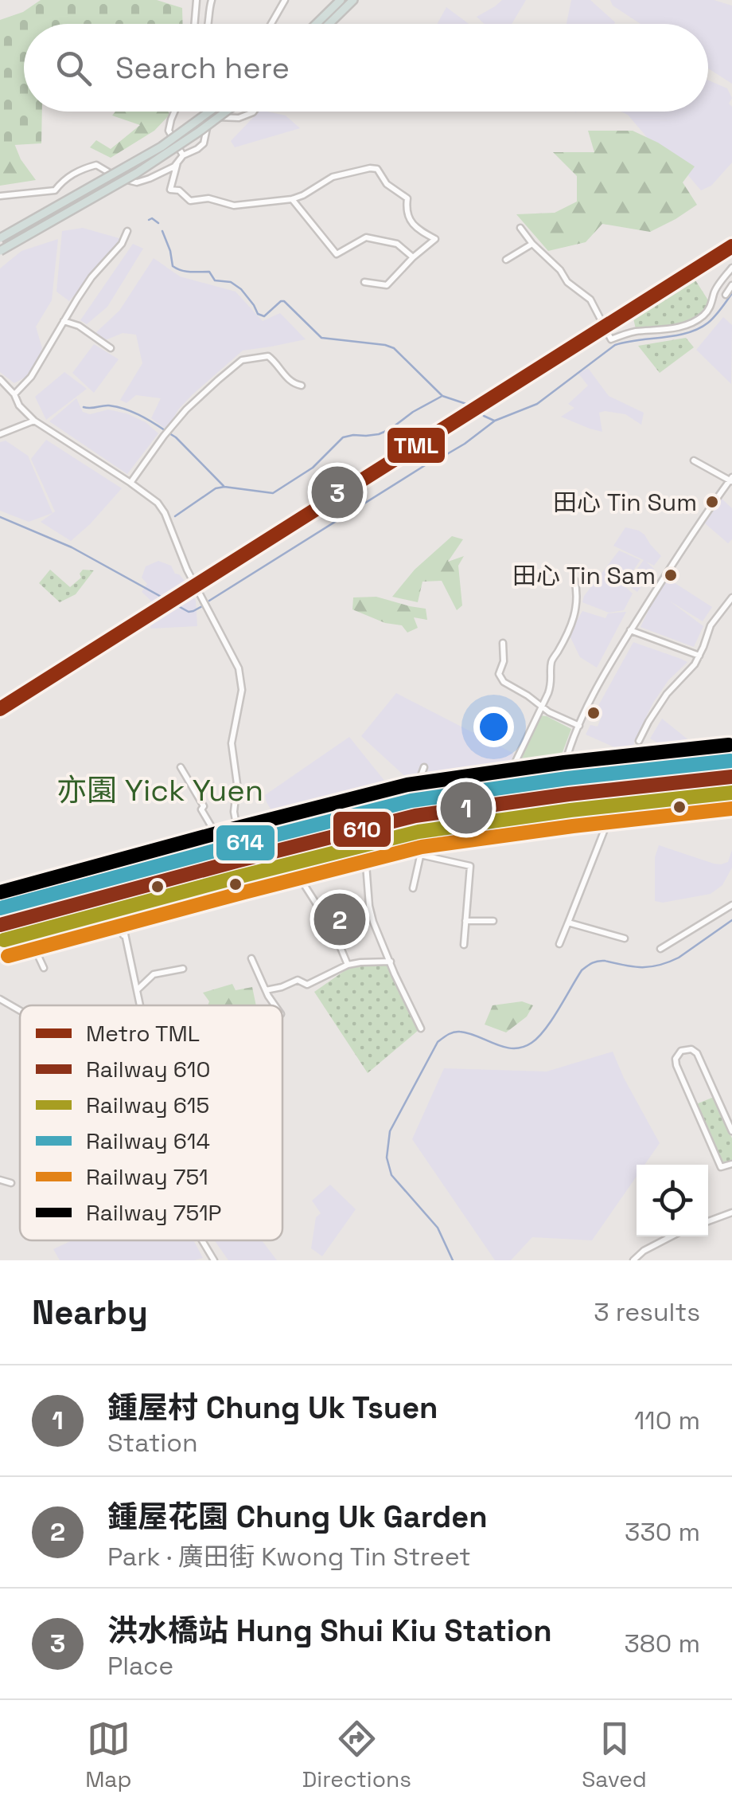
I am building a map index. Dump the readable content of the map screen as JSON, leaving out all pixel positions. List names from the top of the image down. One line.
{"districts":["亦園 Yick Yuen"],"places":["田心 Tin Sum","田心 Tin Sam"],"lines":["metro line TML","rail line 751P","rail line 614","rail line 610","rail line 615","rail line 751"],"legend":["Metro TML","Railway 610","Railway 615","Railway 614","Railway 751","Railway 751P"],"page":{"search":"Search here","pins":["3","1","2"],"heading":["Nearby","3 results"],"list":[{"mark":"1","name":"鍾屋村 Chung Uk Tsuen","note":"Station","value":"110 m"},{"mark":"2","name":"鍾屋花園 Chung Uk Garden","note":"Park · 廣田街 Kwong Tin Street","value":"330 m"},{"mark":"3","name":"洪水橋站 Hung Shui Kiu Station","note":"Place","value":"380 m"}],"nav":["Map","Directions","Saved"]}}
